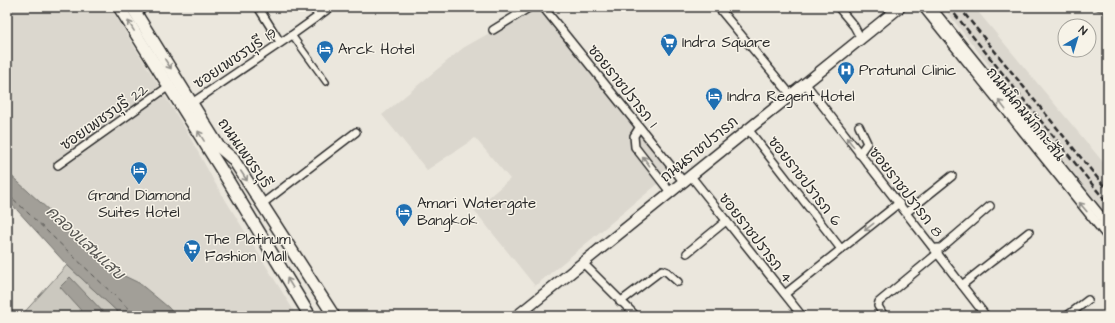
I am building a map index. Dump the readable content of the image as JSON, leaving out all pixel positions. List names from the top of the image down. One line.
{"streets":{"main road":["ถนนราชปรารภ","ถนนเพชรบุรี"],"street":["ซอยเพชรบุรี 19","ซอยราชปรารภ 1","ถนนนิคมมักกะสัน","ซอยเพชรบุรี 22","ซอยราชปรารภ 6","ซอยราชปรารภ 8","ซอยราชปรารภ 4"]},"crossings":[["ซอยเพชรบุรี 19","ถนนเพชรบุรี"],["ซอยราชปรารภ 1","ถนนราชปรารภ"],["ซอยราชปรารภ 1","ซอยราชปรารภ 4"],["ซอยเพชรบุรี 22","ถนนเพชรบุรี"],["ถนนราชปรารภ","ซอยราชปรารภ 6"],["ถนนราชปรารภ","ซอยราชปรารภ 8"],["ถนนราชปรารภ","ซอยราชปรารภ 4"]],"water":["คลองแสนแสบ"],"places":{"supermarket":["Indra Square","The Platinum Fashion Mall"],"hotel":["Arck Hotel","Indra Regent Hotel","Grand Diamond Suites Hotel","Amari Watergate Bangkok"],"hospital":["Pratunal Clinic"]},"north":"top right"}
